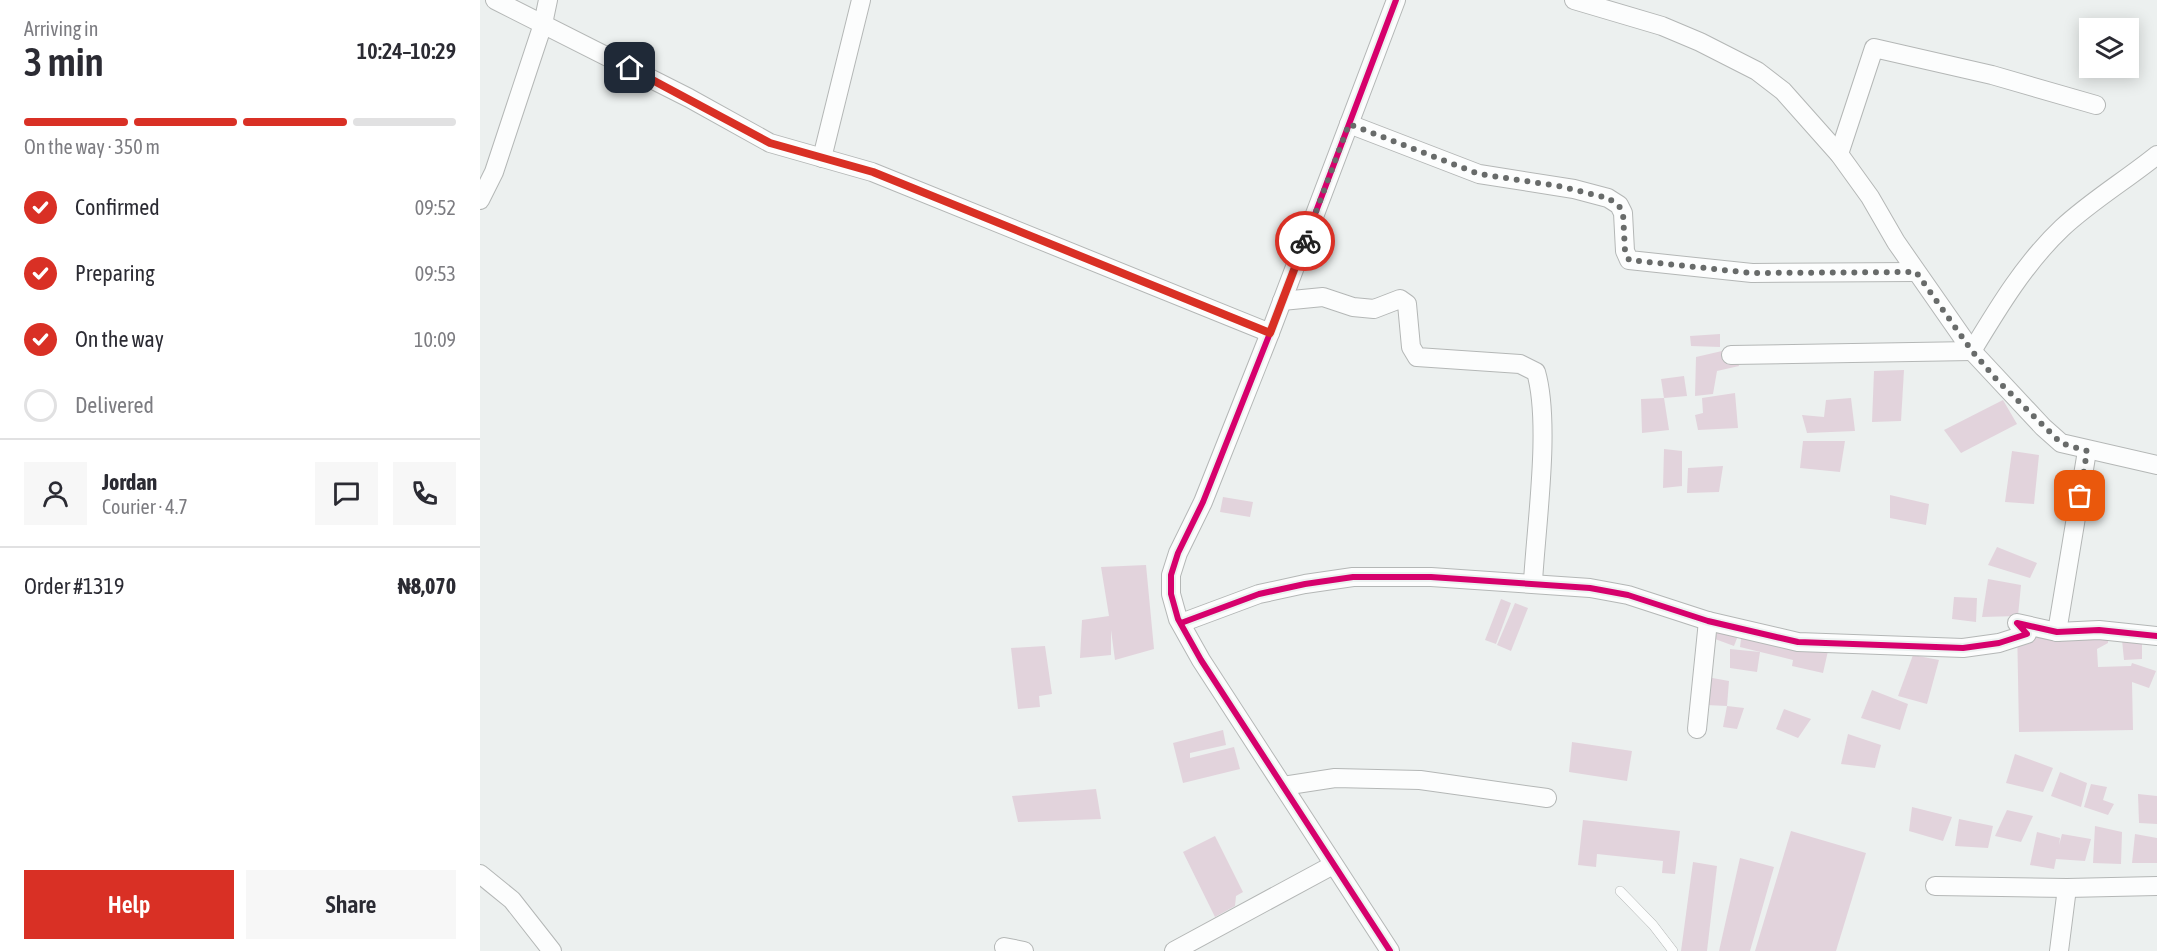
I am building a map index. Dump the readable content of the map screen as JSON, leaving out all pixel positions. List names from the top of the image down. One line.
{"page":{"heading":["3 min","Arriving in","10:24–10:29"],"panel":["Jordan","Courier · 4.7","Order #1319","₦8,070"],"bar":"On the way · 350 m","list":[["Confirmed","09:52"],["Preparing","09:53"],["On the way","10:09"],"Delivered"],"buttons":["Help","Share"]}}
